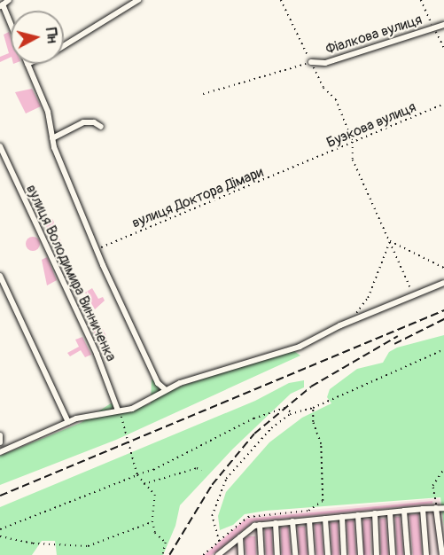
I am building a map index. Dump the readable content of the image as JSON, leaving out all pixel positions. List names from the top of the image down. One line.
{"streets":{"street":["Фіалкова вулиця","вулиця Володимира Винниченка"],"path":["Бузкова вулиця","вулиця Доктора Дімари"]},"crossings":[["Бузкова вулиця","вулиця Доктора Дімари"]],"north":"right"}
